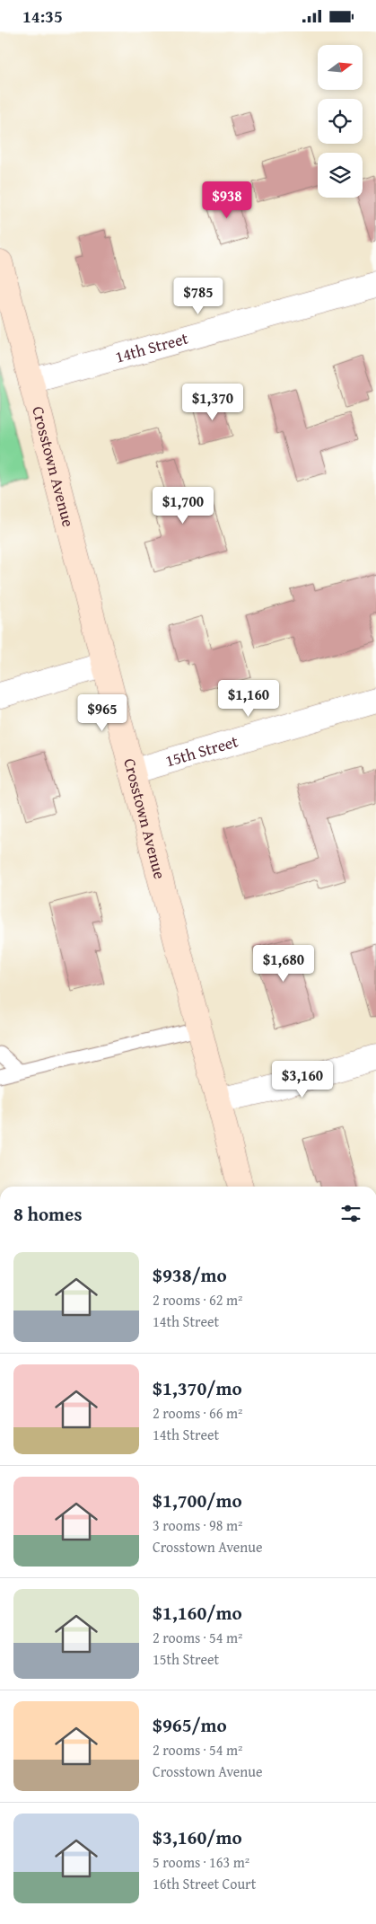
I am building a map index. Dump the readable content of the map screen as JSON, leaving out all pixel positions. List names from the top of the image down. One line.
{"streets":{"street":["14th Street","Crosstown Avenue","15th Street"]},"crossings":[["14th Street","Crosstown Avenue"],["Crosstown Avenue","15th Street"]],"north":"right","page":{"status":"14:35","price":["$938","$785","$1,370","$1,700","$1,160","$965","$1,680","$3,160"],"heading":"8 homes","list":[{"name":"$938/mo","note":"2 rooms · 62 m² · 14th Street"},{"name":"$1,370/mo","note":"2 rooms · 66 m² · 14th Street"},{"name":"$1,700/mo","note":"3 rooms · 98 m² · Crosstown Avenue"},{"name":"$1,160/mo","note":"2 rooms · 54 m² · 15th Street"},{"name":"$965/mo","note":"2 rooms · 54 m² · Crosstown Avenue"},{"name":"$3,160/mo","note":"5 rooms · 163 m² · 16th Street Court"}]}}
